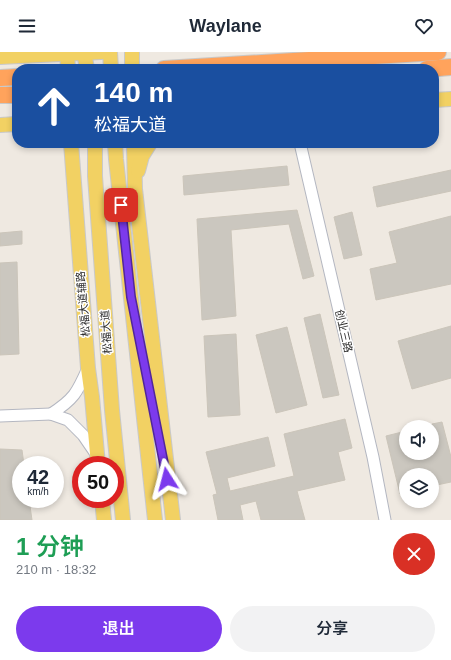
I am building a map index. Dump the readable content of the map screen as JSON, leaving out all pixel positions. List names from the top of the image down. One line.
{"streets":{"main road":["松福大道辅路","松福大道"],"street":["创业三路"]},"page":{"header":"Waylane","turn":["140 m","松福大道"],"speed":"42 km/h","limit":"50","heading":["1 分钟","210 m · 18:32"],"buttons":["退出","分享"]}}
